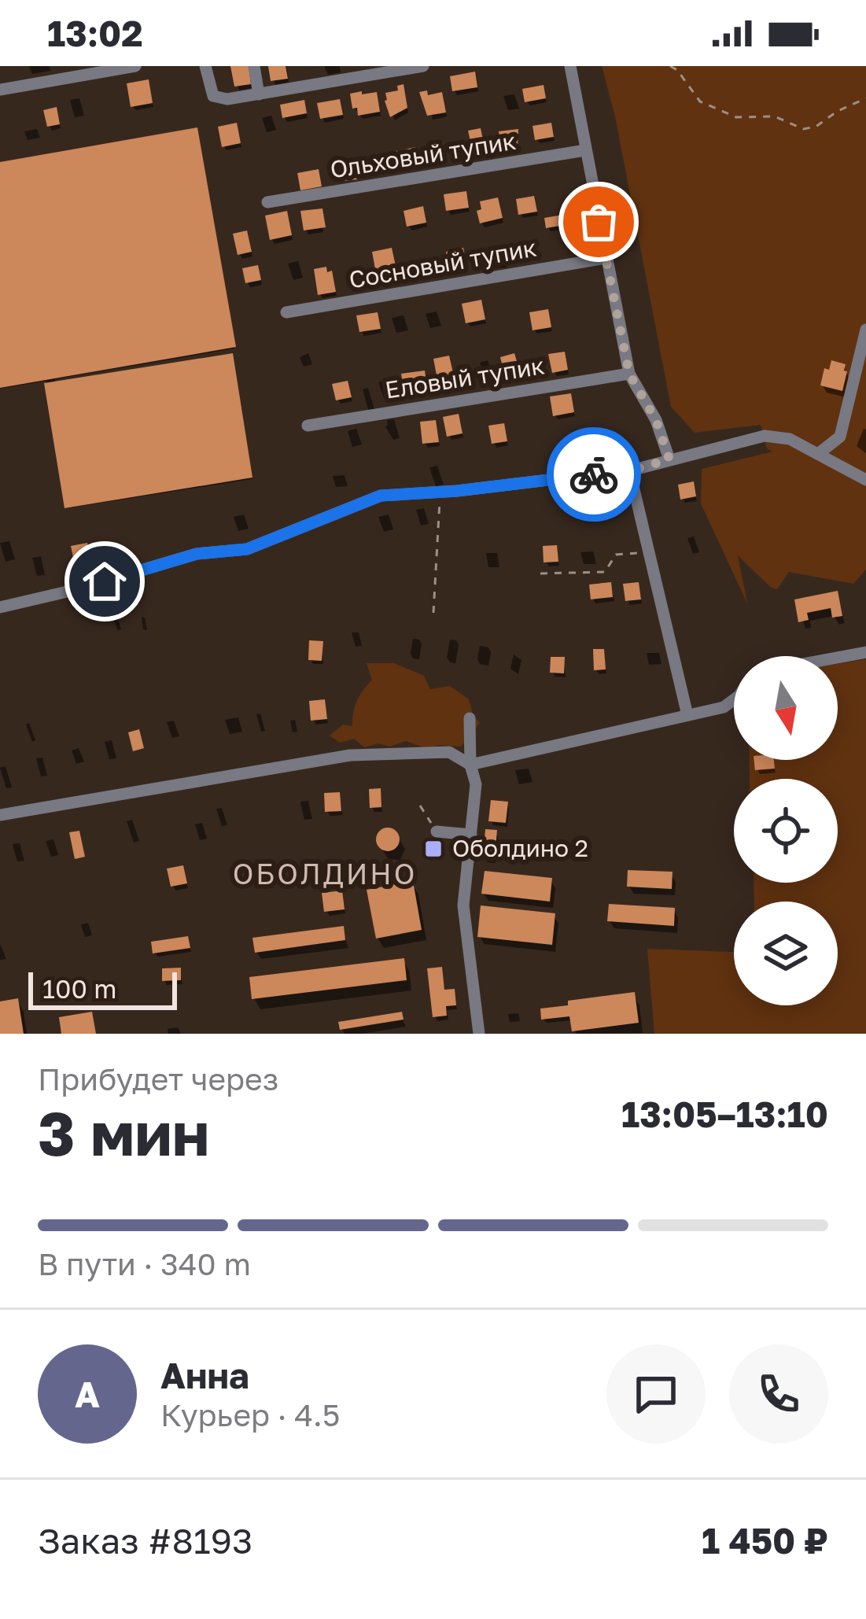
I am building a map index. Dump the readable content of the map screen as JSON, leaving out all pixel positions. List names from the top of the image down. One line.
{"streets":{"street":["Ольховый тупик","Сосновый тупик","Еловый тупик"]},"districts":["ОБОЛДИНО"],"places":{"transit":["Оболдино 2"]},"scale_bar":"100 m","north":"bottom","page":{"status":"13:02","scale":"100 m","heading":["3 мин","Прибудет через","13:05–13:10"],"panel":["Анна","Курьер · 4.5","Заказ #8193","1 450 ₽"],"bar":"В пути · 340 m","round":"А"}}
